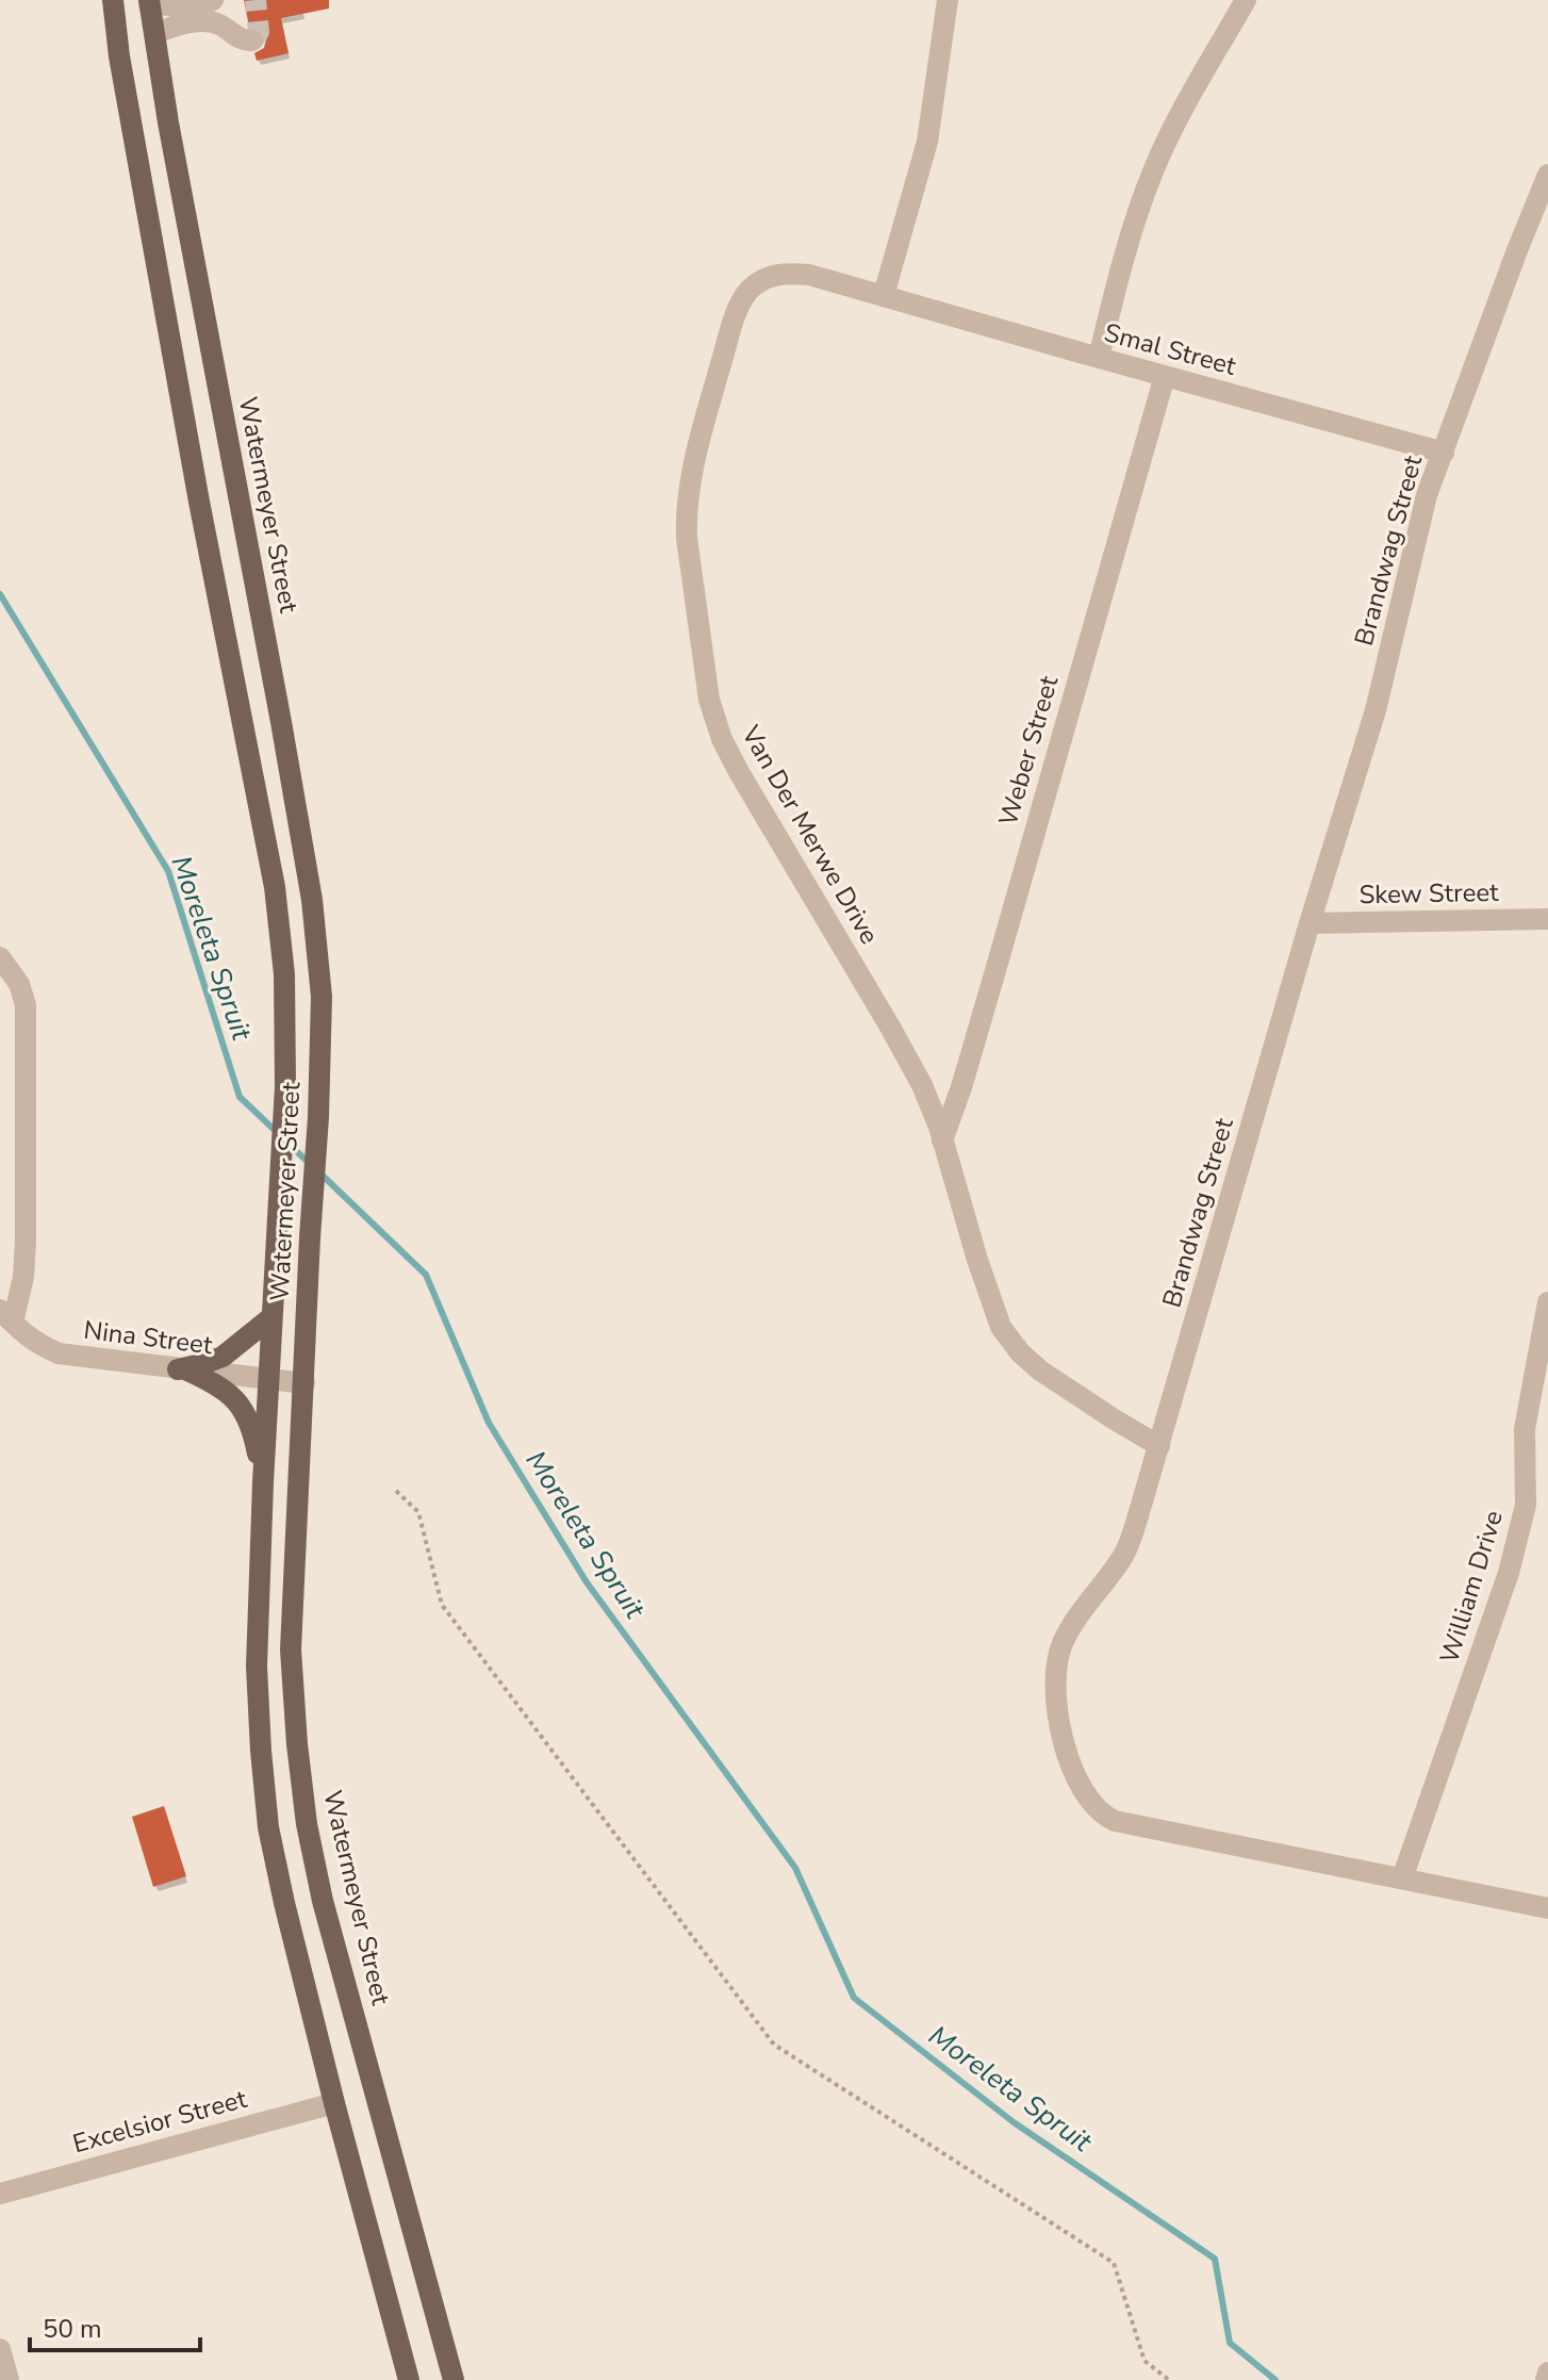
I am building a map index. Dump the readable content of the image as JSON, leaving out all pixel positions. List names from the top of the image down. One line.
{"streets":{"main road":["Watermeyer Street"],"street":["Smal Street","Brandwag Street","Weber Street","Van Der Merwe Drive","Skew Street","Nina Street","William Drive","Excelsior Street"]},"crossings":[["Smal Street","Brandwag Street"],["Smal Street","Weber Street"],["Smal Street","Van Der Merwe Drive"],["Watermeyer Street","Nina Street"],["Watermeyer Street","Excelsior Street"],["Brandwag Street","Van Der Merwe Drive"],["Brandwag Street","Skew Street"],["Brandwag Street","William Drive"],["Weber Street","Van Der Merwe Drive"]],"water":["Moreleta Spruit"],"scale_bar":"50 m"}
